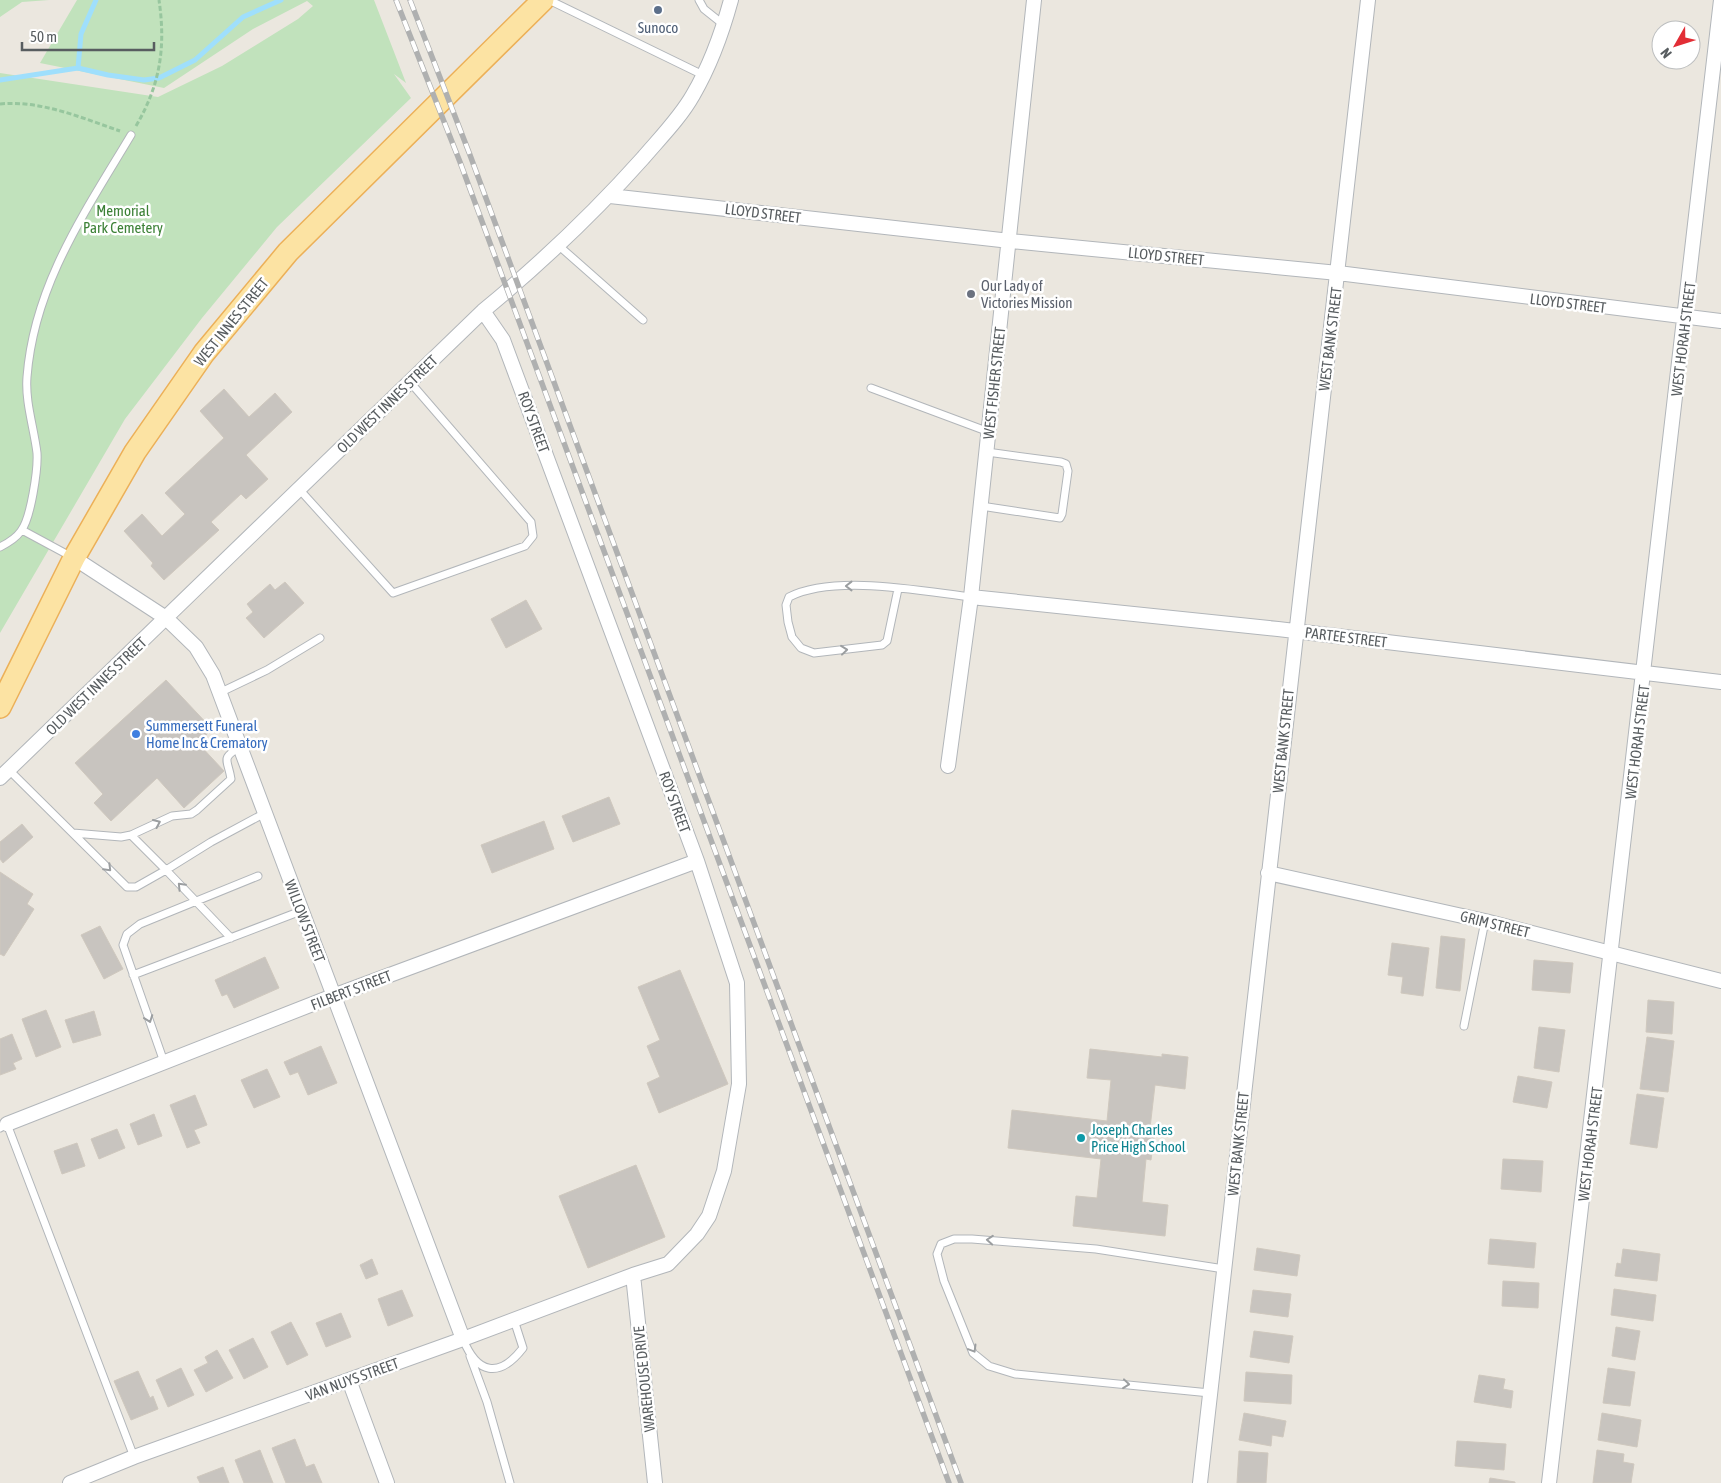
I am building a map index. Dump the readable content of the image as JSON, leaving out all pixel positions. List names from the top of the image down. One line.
{"streets":{"main road":["WEST INNES STREET"],"street":["LLOYD STREET","WEST BANK STREET","WEST HORAH STREET","WEST FISHER STREET","OLD WEST INNES STREET","ROY STREET","PARTEE STREET","WILLOW STREET","GRIM STREET","FILBERT STREET","VAN NUYS STREET","WAREHOUSE DRIVE"]},"crossings":[["LLOYD STREET","WEST BANK STREET"],["LLOYD STREET","WEST HORAH STREET"],["LLOYD STREET","WEST FISHER STREET"],["LLOYD STREET","OLD WEST INNES STREET"],["WEST INNES STREET","WILLOW STREET"],["WEST BANK STREET","PARTEE STREET"],["WEST BANK STREET","GRIM STREET"],["WEST HORAH STREET","PARTEE STREET"],["WEST HORAH STREET","GRIM STREET"],["WEST FISHER STREET","PARTEE STREET"],["OLD WEST INNES STREET","ROY STREET"],["OLD WEST INNES STREET","WILLOW STREET"],["ROY STREET","FILBERT STREET"],["ROY STREET","VAN NUYS STREET"],["ROY STREET","WAREHOUSE DRIVE"],["WILLOW STREET","FILBERT STREET"],["WILLOW STREET","VAN NUYS STREET"],["VAN NUYS STREET","WAREHOUSE DRIVE"]],"parks":["Memorial Park Cemetery"],"places":["Sunoco","Our Lady of Victories Mission","Summersett Funeral Home Inc & Crematory","Joseph Charles Price High School"],"scale_bar":"50 m","north":"bottom left"}
